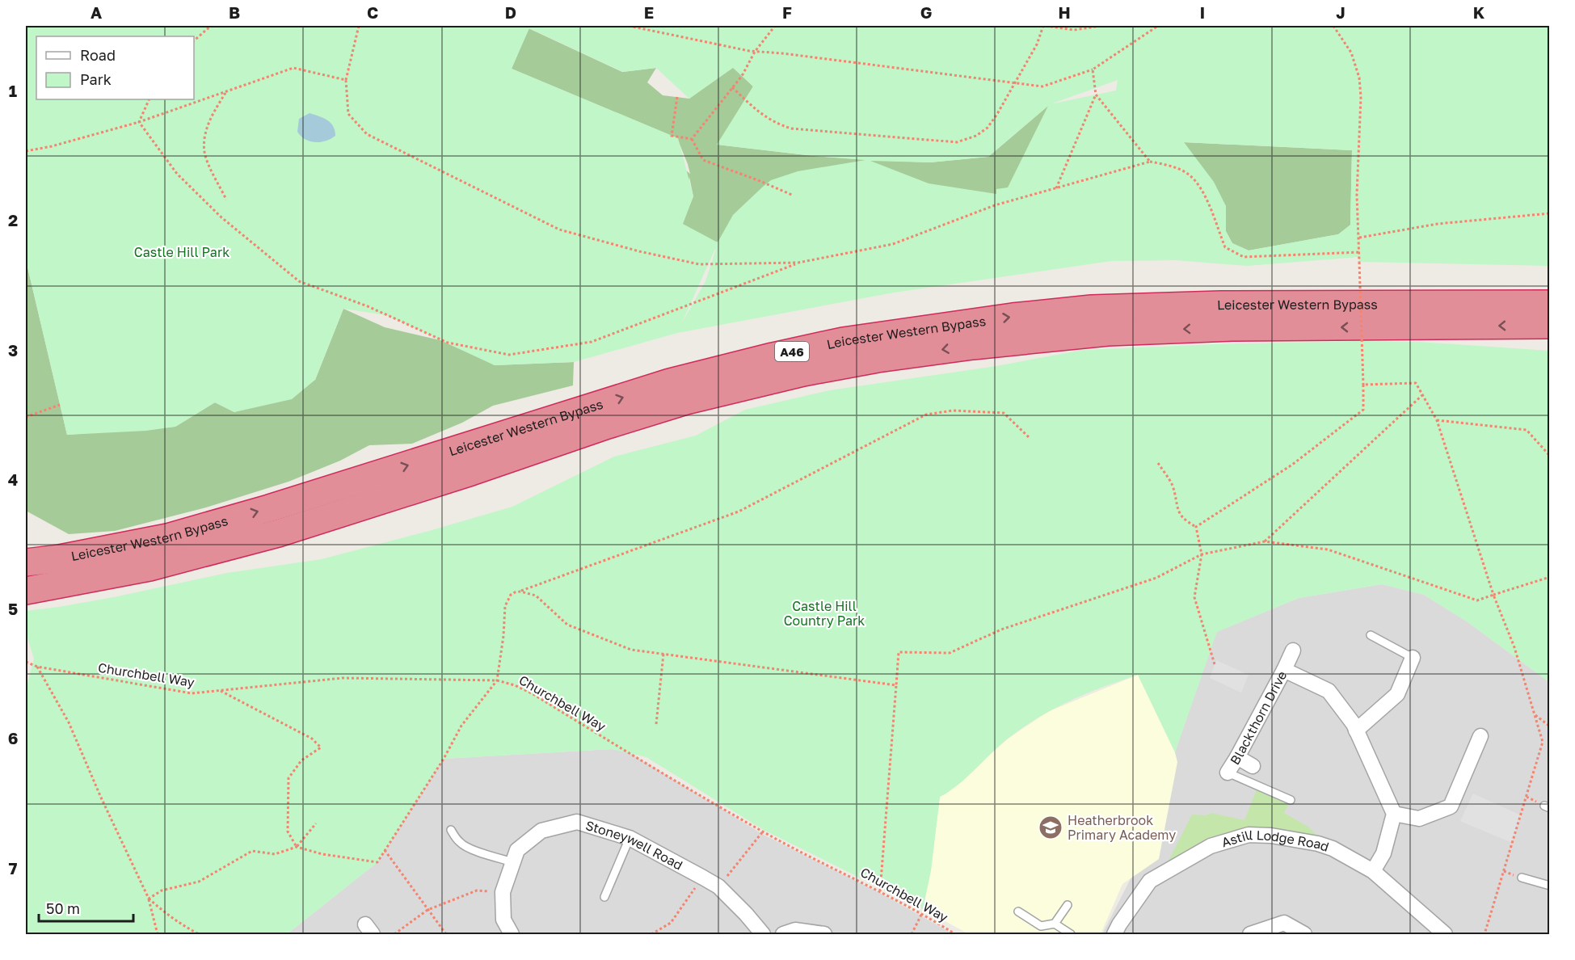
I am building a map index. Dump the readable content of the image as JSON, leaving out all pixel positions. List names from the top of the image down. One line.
{"streets":{"highway":["Leicester Western Bypass","A46"],"street":["Blackthorn Drive","Stoneywell Road","Astill Lodge Road"],"path":["Churchbell Way"]},"parks":["Castle Hill Park","Castle Hill Country Park"],"places":{"school or university":["Heatherbrook Primary Academy"]},"legend":["Road","Park"],"scale_bar":"50 m","grid":{"columns":["A","B","C","D","E","F","G","H","I","J","K"],"rows":["1","2","3","4","5","6","7"]}}
